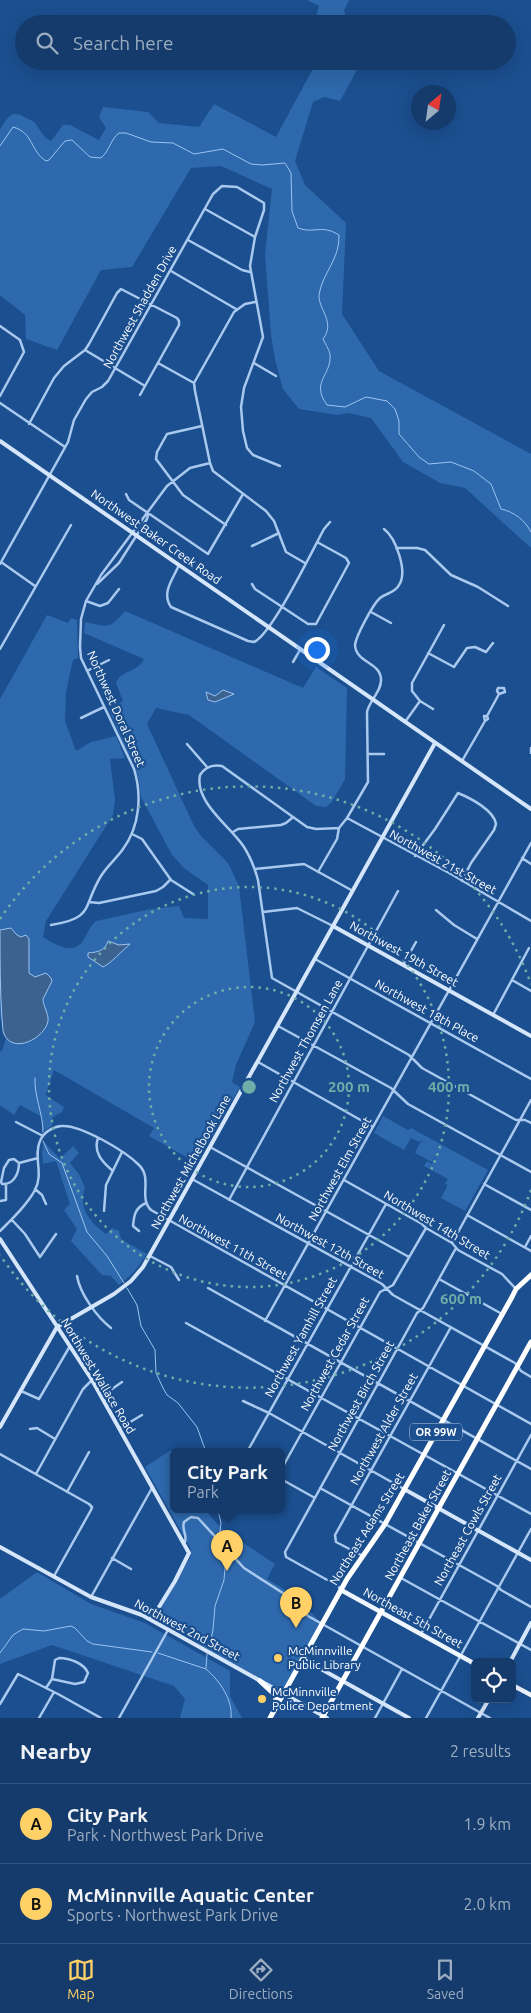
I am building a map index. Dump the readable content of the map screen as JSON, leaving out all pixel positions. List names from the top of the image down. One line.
{"streets":{"highway":["OR 99W","Northeast Baker Street","Northeast Adams Street"],"main road":["Northeast 5th Street"],"street":["Northwest Shadden Drive","Northwest Baker Creek Road","Northwest Doral Street","Northwest 21st Street","Northwest 19th Street","Northwest 18th Place","Northwest Thomsen Lane","Northwest Michelbook Lane","Northwest Elm Street","Northwest 14th Street","Northwest 12th Street","Northwest 11th Street","Northwest Yamhill Street","Northwest Cedar Street","Northwest Wallace Road","Northwest Birch Street","Northwest Alder Street","Northeast Cowls Street","Northwest 2nd Street"]},"crossings":[["Northwest Shadden Drive","Northwest Baker Creek Road"],["Northwest Baker Creek Road","Northwest Doral Street"],["Northwest Baker Creek Road","Northwest Michelbook Lane"],["Northwest 21st Street","Northwest Michelbook Lane"],["Northwest 21st Street","Northwest Elm Street"],["Northwest 19th Street","Northwest Thomsen Lane"],["Northwest 19th Street","Northwest Michelbook Lane"],["Northwest 19th Street","Northwest Elm Street"],["Northwest 18th Place","Northwest Thomsen Lane"],["Northwest 18th Place","Northwest Michelbook Lane"],["Northwest 18th Place","Northwest Elm Street"],["Northwest Thomsen Lane","Northwest 12th Street"],["Northwest Michelbook Lane","Northwest 12th Street"],["Northwest Michelbook Lane","Northwest 11th Street"],["Northwest Michelbook Lane","Northwest Wallace Road"],["Northwest Elm Street","Northwest 14th Street"],["Northwest Elm Street","Northwest 12th Street"],["Northwest Elm Street","Northwest 11th Street"],["Northwest 14th Street","Northwest Yamhill Street"],["Northwest 14th Street","Northwest Cedar Street"],["Northwest 14th Street","Northwest Birch Street"],["Northwest 14th Street","Northeast Adams Street"],["Northwest 12th Street","Northwest Yamhill Street"],["Northwest 12th Street","Northwest Cedar Street"],["Northwest 12th Street","Northwest Birch Street"],["Northwest 12th Street","Northwest Alder Street"],["Northwest 12th Street","Northeast Baker Street"],["Northwest 12th Street","Northeast Adams Street"],["Northwest 11th Street","Northwest Yamhill Street"],["Northwest 11th Street","Northwest Cedar Street"],["Northwest 11th Street","Northwest Birch Street"],["Northwest 11th Street","Northwest Alder Street"],["Northwest 11th Street","Northeast Baker Street"],["Northwest 11th Street","Northeast Adams Street"],["Northwest Wallace Road","Northwest 2nd Street"],["Northwest Birch Street","Northeast Adams Street"],["Northwest Birch Street","Northeast 5th Street"],["Northwest Alder Street","Northeast Adams Street"],["Northeast Baker Street","Northeast 5th Street"],["Northeast Baker Street","Northwest 2nd Street"],["Northeast Adams Street","Northeast 5th Street"],["Northeast Adams Street","Northwest 2nd Street"],["Northeast Cowls Street","Northeast 5th Street"]],"places":["McMinnville Public Library","McMinnville Police Department"],"north":"top right","page":{"search":"Search here","popup":["City Park","Park"],"pins":["A","B"],"heading":["Nearby","2 results"],"list":[{"mark":"A","name":"City Park","note":"Park · Northwest Park Drive","value":"1.9 km"},{"mark":"B","name":"McMinnville Aquatic Center","note":"Sports · Northwest Park Drive","value":"2.0 km"}],"nav":["Map","Directions","Saved"]},"rings":["200 m","400 m","600 m"]}
